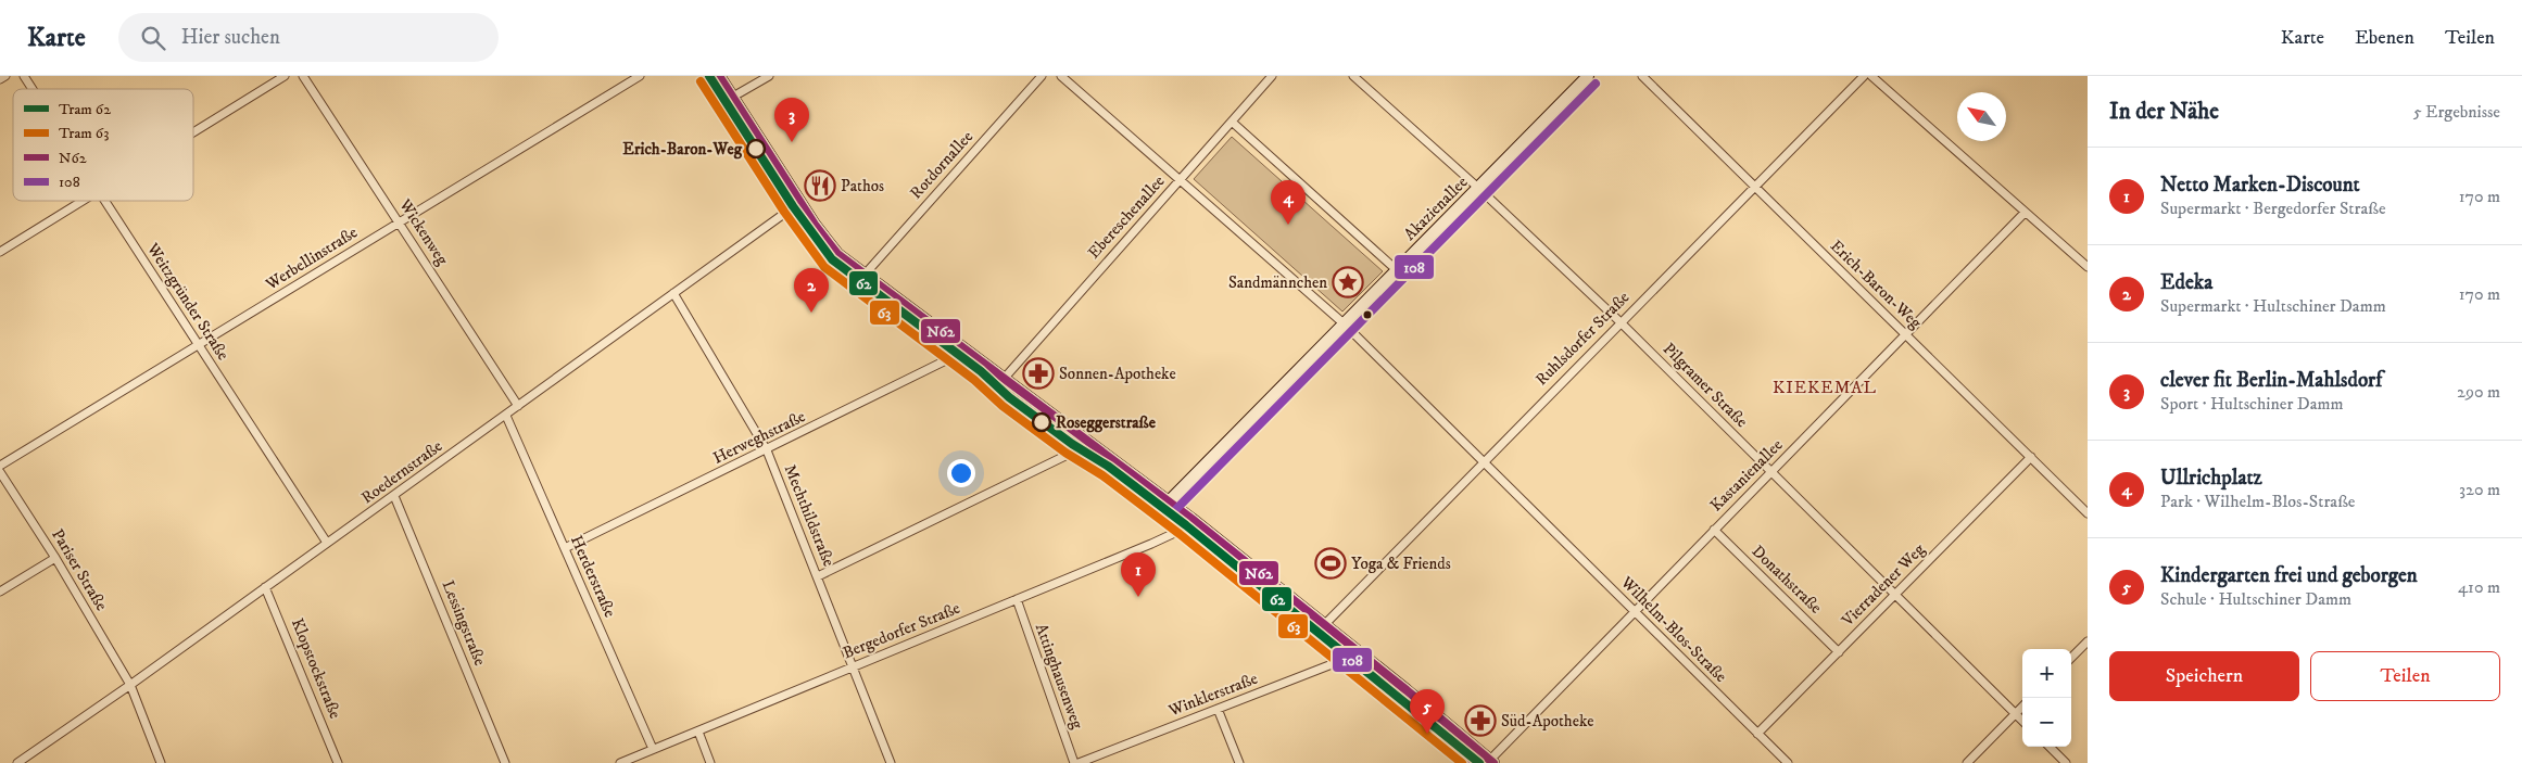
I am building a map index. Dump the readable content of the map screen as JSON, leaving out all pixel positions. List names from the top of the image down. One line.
{"streets":{"main road":["Akazienallee"],"street":["Rotdornallee","Ebereschenallee","Wickenweg","Werbellinstraße","Erich-Baron-Weg","Weitzgründer Straße","Ruhlsdorfer Straße","Pilgramer Straße","Herweghstraße","Roedernstraße","Kastanienallee","Mechthildstraße","Pariser Straße","Herderstraße","Donathstraße","Vierradener Weg","Lessingstraße","Wilhelm-Blos-Straße","Bergedorfer Straße","Klopstockstraße","Attinghausenweg","Winklerstraße"]},"crossings":[["Akazienallee","Pilgramer Straße"],["Akazienallee","Wilhelm-Blos-Straße"],["Ebereschenallee","Wilhelm-Blos-Straße"],["Wickenweg","Werbellinstraße"],["Wickenweg","Roedernstraße"],["Werbellinstraße","Weitzgründer Straße"],["Erich-Baron-Weg","Ruhlsdorfer Straße"],["Erich-Baron-Weg","Kastanienallee"],["Erich-Baron-Weg","Vierradener Weg"],["Weitzgründer Straße","Roedernstraße"],["Ruhlsdorfer Straße","Pilgramer Straße"],["Ruhlsdorfer Straße","Wilhelm-Blos-Straße"],["Pilgramer Straße","Kastanienallee"],["Pilgramer Straße","Vierradener Weg"],["Herweghstraße","Mechthildstraße"],["Herweghstraße","Herderstraße"],["Roedernstraße","Mechthildstraße"],["Roedernstraße","Pariser Straße"],["Roedernstraße","Herderstraße"],["Roedernstraße","Lessingstraße"],["Roedernstraße","Klopstockstraße"],["Kastanienallee","Donathstraße"],["Kastanienallee","Wilhelm-Blos-Straße"],["Mechthildstraße","Bergedorfer Straße"],["Herderstraße","Bergedorfer Straße"],["Donathstraße","Vierradener Weg"],["Vierradener Weg","Wilhelm-Blos-Straße"],["Bergedorfer Straße","Attinghausenweg"],["Attinghausenweg","Winklerstraße"]],"districts":["KIEKEMAL"],"places":{"other":["Erich-Baron-Weg","Roseggerstraße"],"restaurant":["Pathos"],"place":["Sandmännchen"],"pharmacy":["Sonnen-Apotheke","Süd-Apotheke"],"sports":["Yoga & Friends"]},"lines":["tram line 62","transit line N62","tram line 63","transit line 108"],"legend":["Tram 62","Tram 63","N62","108"],"north":"top left","page":{"header":"Karte","search":"Hier suchen","nav":["Karte","Ebenen","Teilen"],"heading":["In der Nähe","5 Ergebnisse"],"pins":["3","4","2","1","5"],"list":[{"mark":"1","name":"Netto Marken-Discount","note":"Supermarkt · Bergedorfer Straße","value":"170 m"},{"mark":"2","name":"Edeka","note":"Supermarkt · Hultschiner Damm","value":"170 m"},{"mark":"3","name":"clever fit Berlin-Mahlsdorf","note":"Sport · Hultschiner Damm","value":"290 m"},{"mark":"4","name":"Ullrichplatz","note":"Park · Wilhelm-Blos-Straße","value":"320 m"},{"mark":"5","name":"Kindergarten frei und geborgen","note":"Schule · Hultschiner Damm","value":"410 m"}],"buttons":["Speichern","Teilen"],"map_buttons":["+","−"]}}
